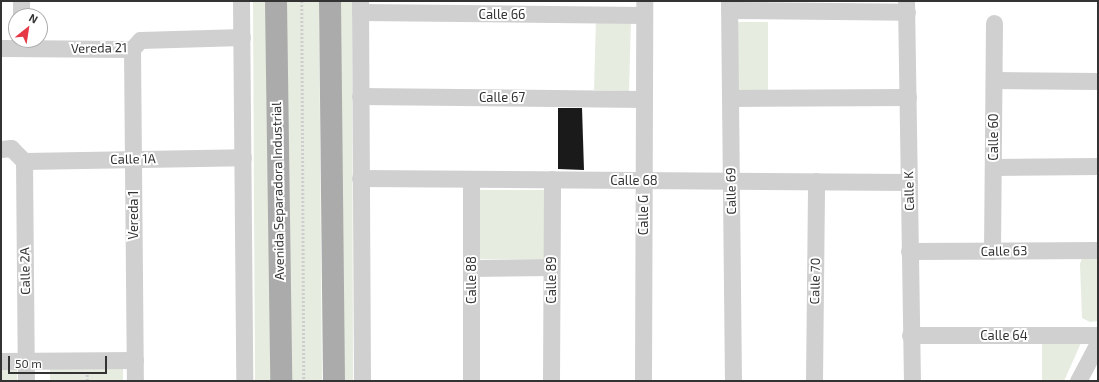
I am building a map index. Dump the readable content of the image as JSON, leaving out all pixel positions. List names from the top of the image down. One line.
{"streets":{"main road":["Avenida Separadora Industrial"],"street":["Calle 66","Vereda 21","Calle 67","Calle 60","Calle 1A","Calle 68","Calle 69","Calle K","Vereda 1","Calle G","Calle 63","Calle 2A","Calle 88","Calle 89","Calle 70","Calle 64"]},"crossings":[["Calle 66","Calle G"],["Vereda 21","Vereda 1"],["Calle 67","Calle G"],["Calle 60","Calle 63"],["Calle 1A","Vereda 1"],["Calle 1A","Calle 2A"],["Calle 68","Calle 69"],["Calle 68","Calle K"],["Calle 68","Calle G"],["Calle 68","Calle 88"],["Calle 68","Calle 89"],["Calle 68","Calle 70"],["Calle K","Calle 63"],["Calle K","Calle 64"]],"scale_bar":"50 m","north":"top right"}
